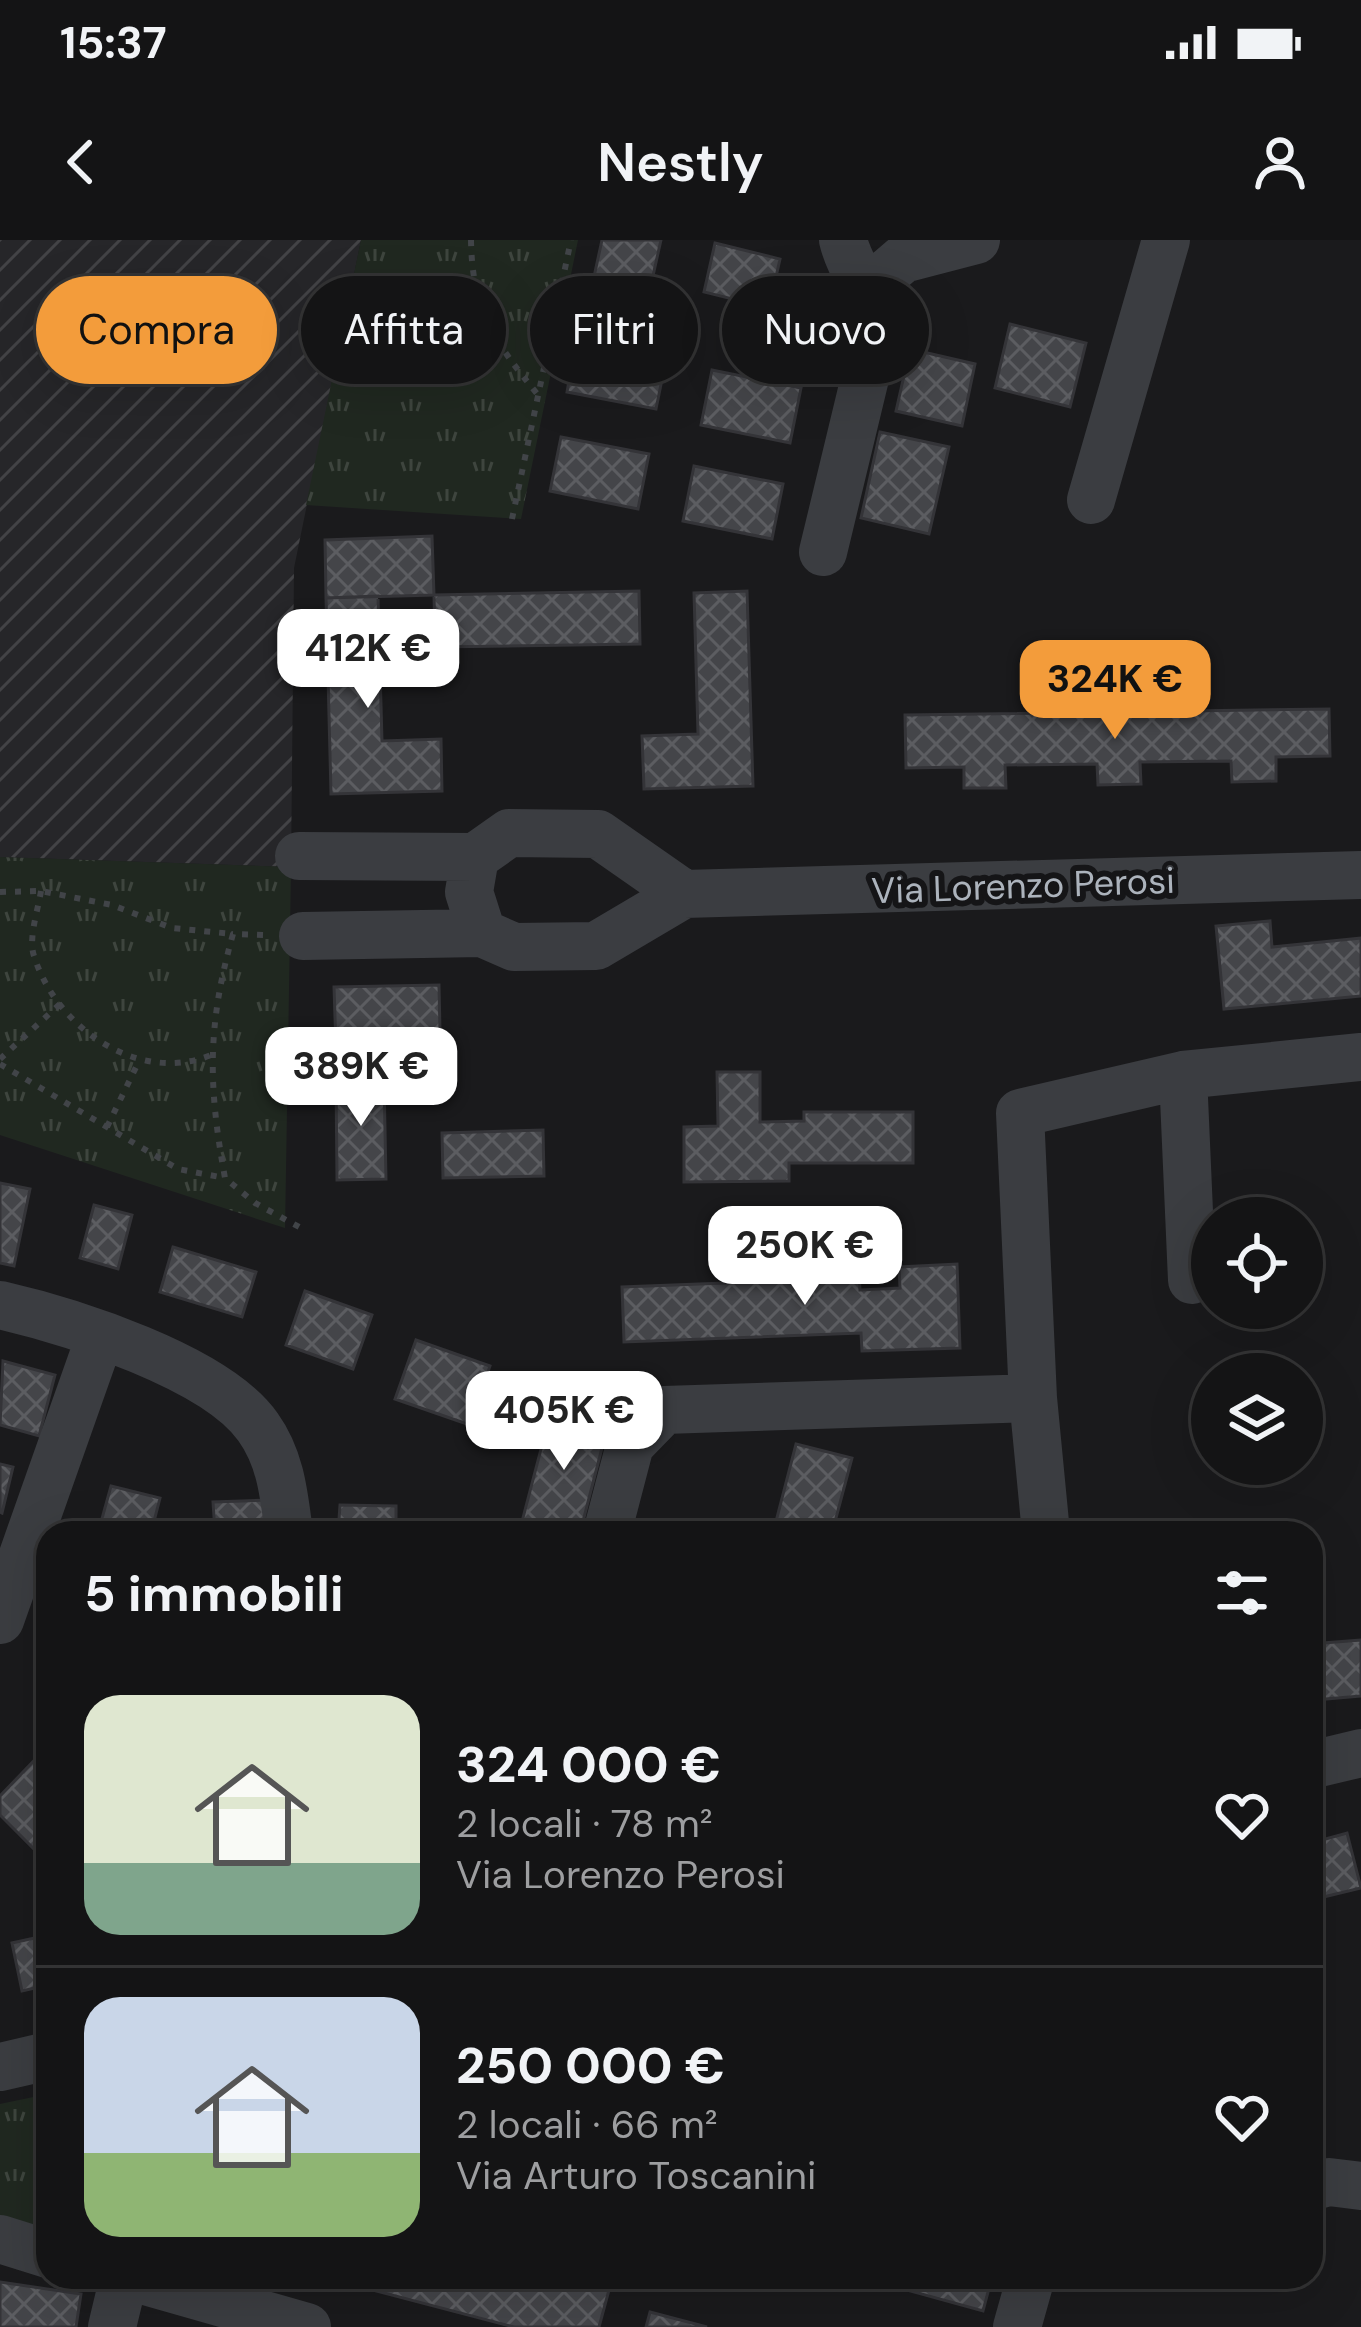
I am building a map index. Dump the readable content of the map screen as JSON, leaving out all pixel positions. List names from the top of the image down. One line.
{"streets":{"street":["Via Lorenzo Perosi"]},"page":{"status":"15:37","header":"Nestly","chip":["Compra","Affitta","Filtri","Nuovo"],"price":["412K €","324K €","389K €","250K €","405K €"],"heading":"5 immobili","list":[{"name":"324 000 €","note":"2 locali · 78 m² · Via Lorenzo Perosi"},{"name":"250 000 €","note":"2 locali · 66 m² · Via Arturo Toscanini"}]}}
